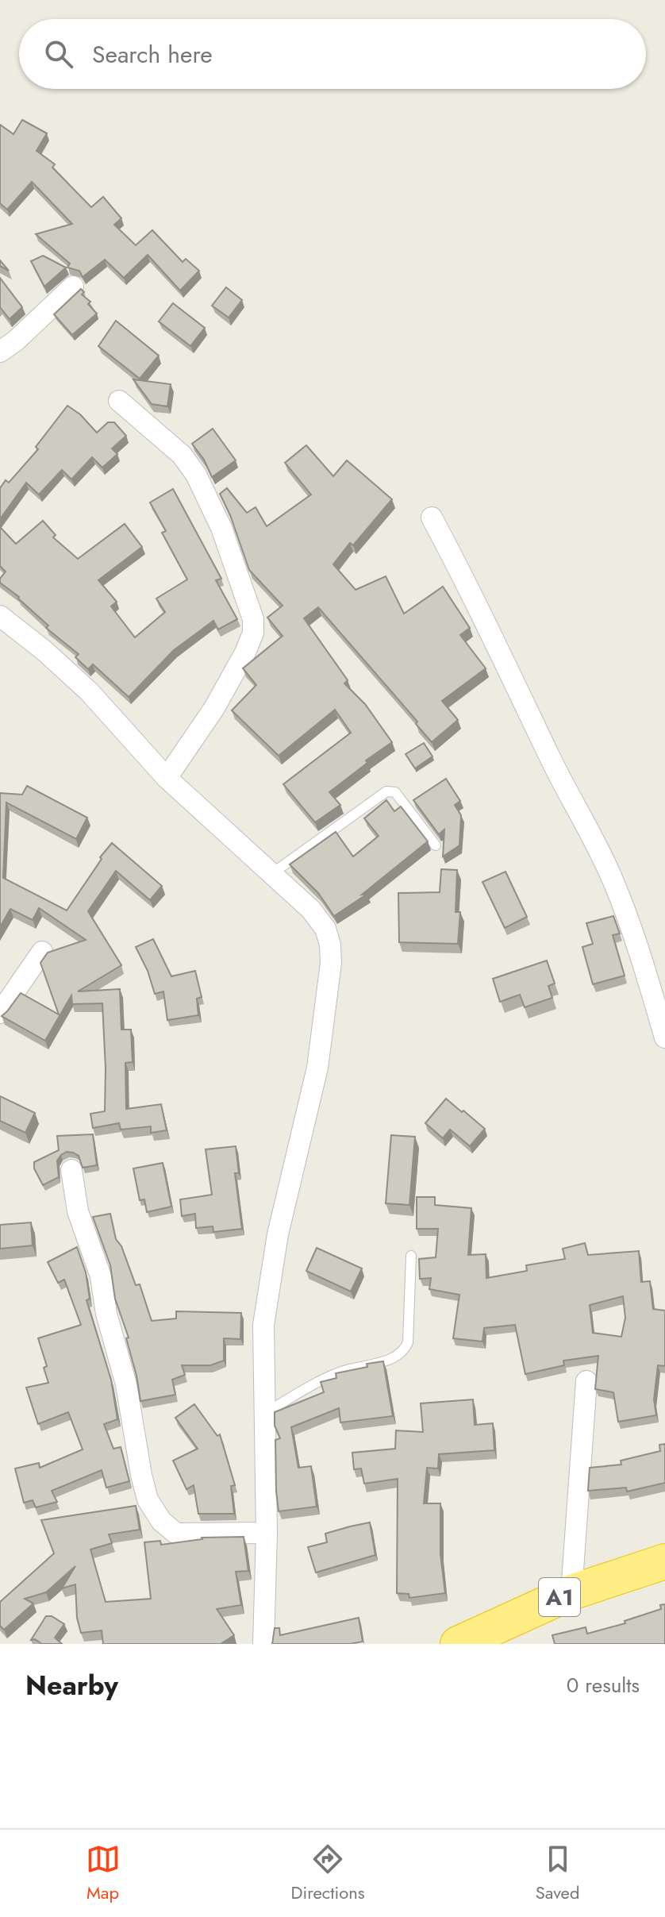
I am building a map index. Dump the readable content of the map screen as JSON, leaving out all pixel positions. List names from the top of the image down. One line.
{"streets":{"highway":["A1"]},"page":{"search":"Search here","heading":["Nearby","0 results"],"nav":["Map","Directions","Saved"]}}
